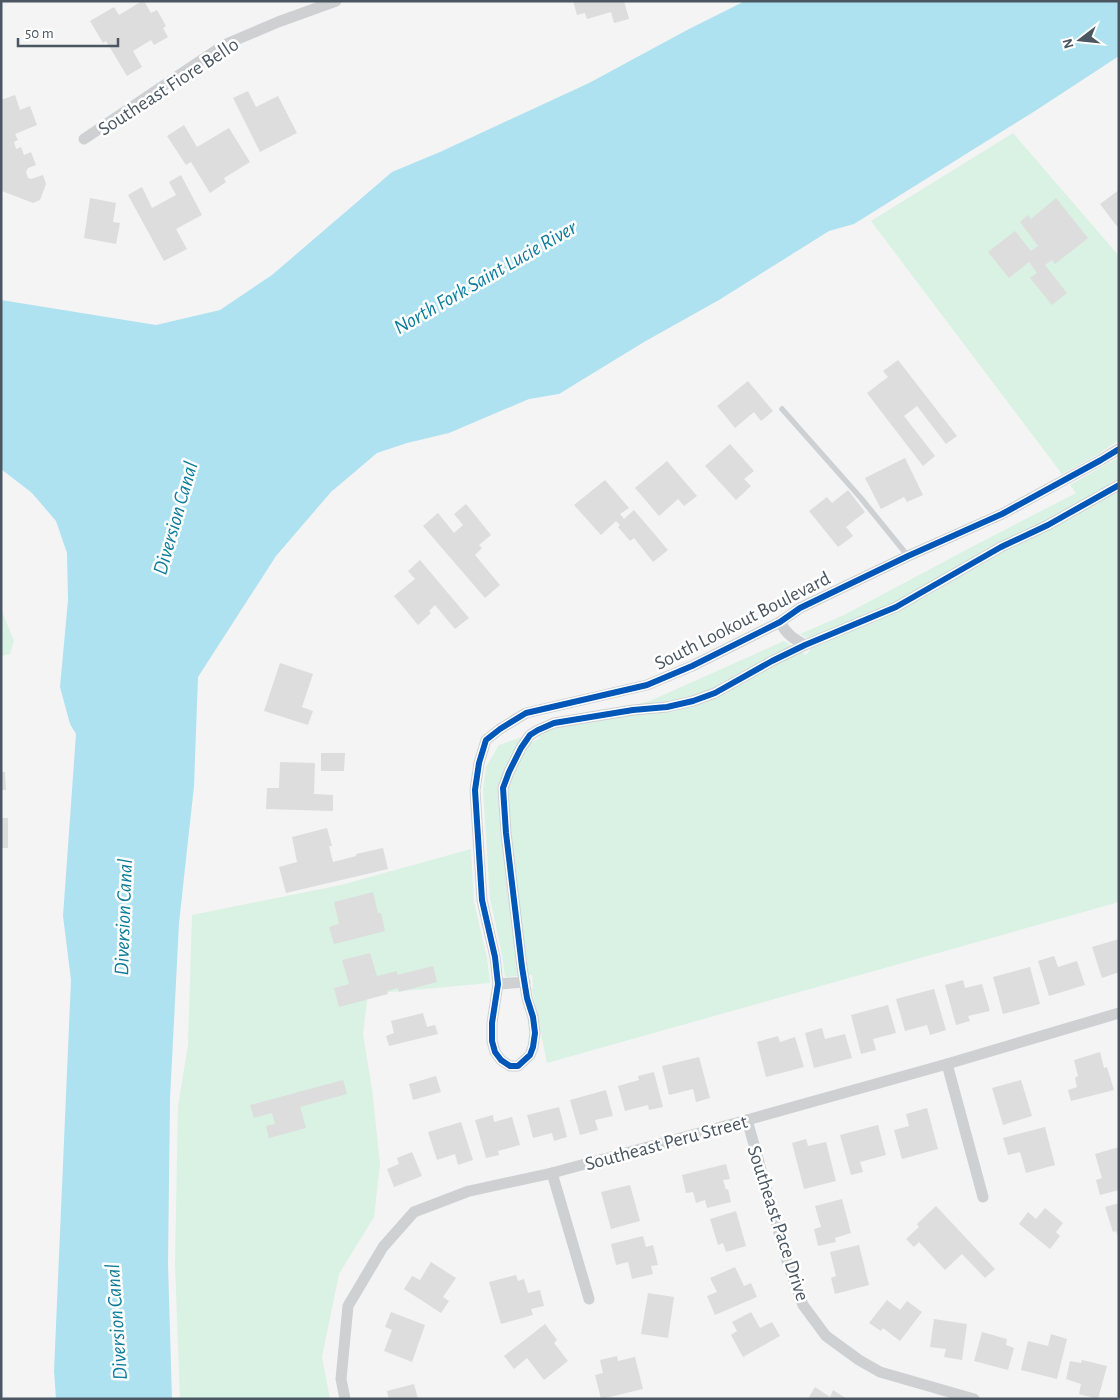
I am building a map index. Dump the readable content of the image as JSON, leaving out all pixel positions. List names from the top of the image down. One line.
{"streets":{"street":["Southeast Fiore Bello","South Lookout Boulevard","Southeast Peru Street","Southeast Pace Drive"]},"crossings":[["Southeast Peru Street","Southeast Pace Drive"]],"water":["North Fork Saint Lucie River","Diversion Canal"],"scale_bar":"50 m","north":"left"}
